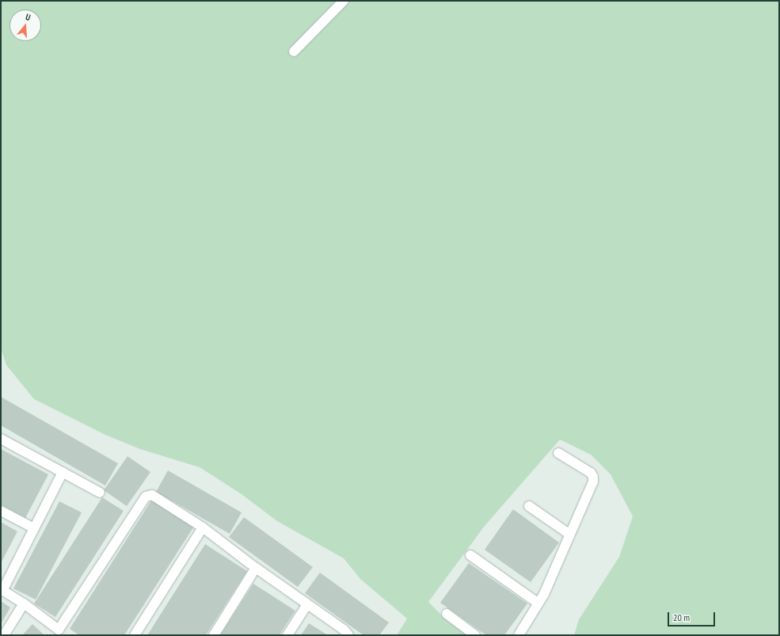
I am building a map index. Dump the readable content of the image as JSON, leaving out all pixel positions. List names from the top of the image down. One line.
{"scale_bar":"20 m","north":"top"}
